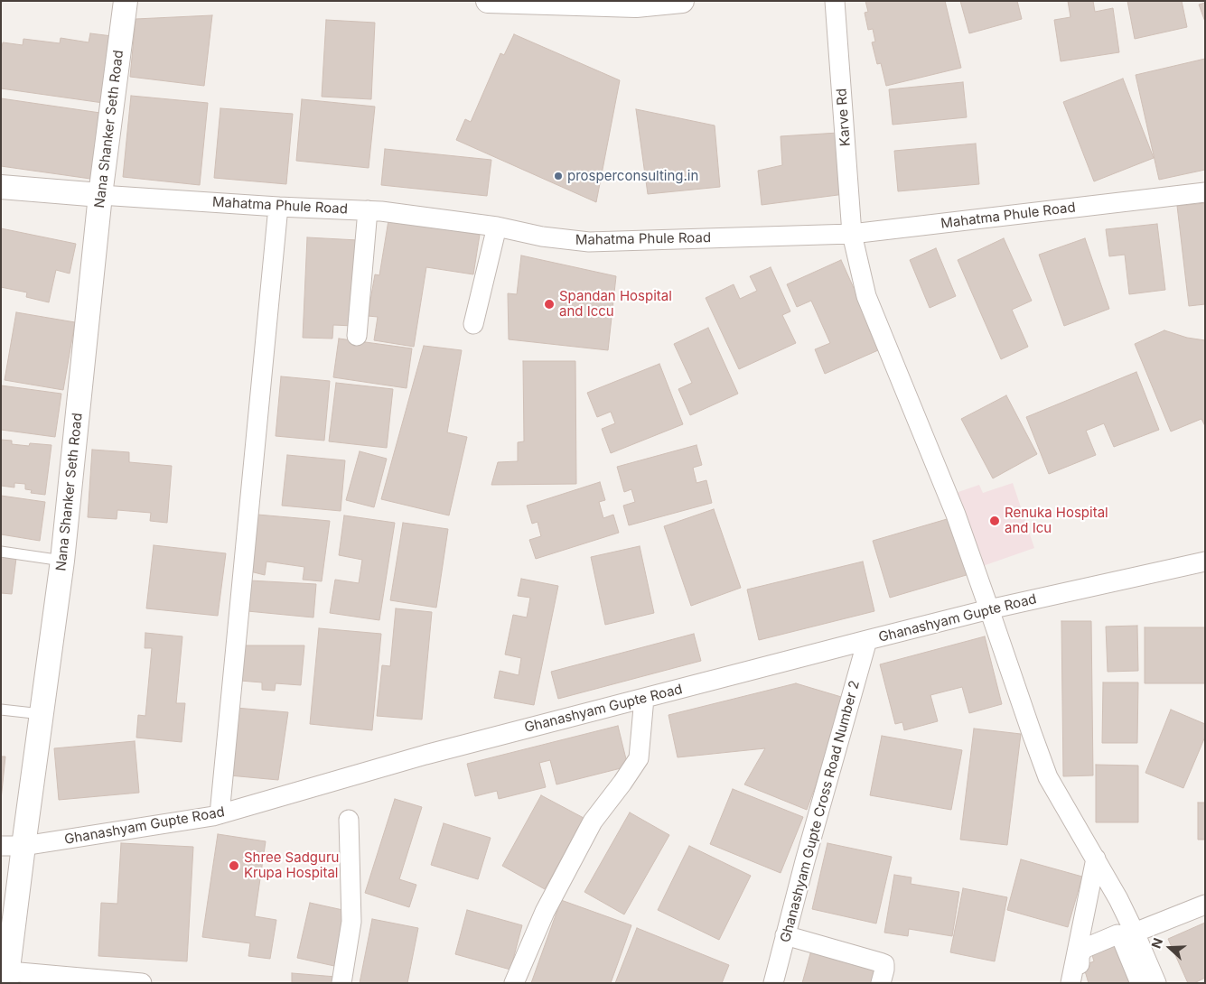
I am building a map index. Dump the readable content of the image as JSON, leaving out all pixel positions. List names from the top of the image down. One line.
{"streets":{"street":["Karve Rd","Nana Shanker Seth Road","Mahatma Phule Road","Ghanashyam Gupte Road","Ghanashyam Gupte Cross Road Number 2"]},"crossings":[["Karve Rd","Mahatma Phule Road"],["Karve Rd","Ghanashyam Gupte Road"],["Nana Shanker Seth Road","Mahatma Phule Road"],["Nana Shanker Seth Road","Ghanashyam Gupte Road"],["Ghanashyam Gupte Road","Ghanashyam Gupte Cross Road Number 2"]],"places":["prosperconsulting.in","Spandan Hospital and Iccu","Renuka Hospital and Icu","Shree Sadguru Krupa Hospital"],"north":"left"}
